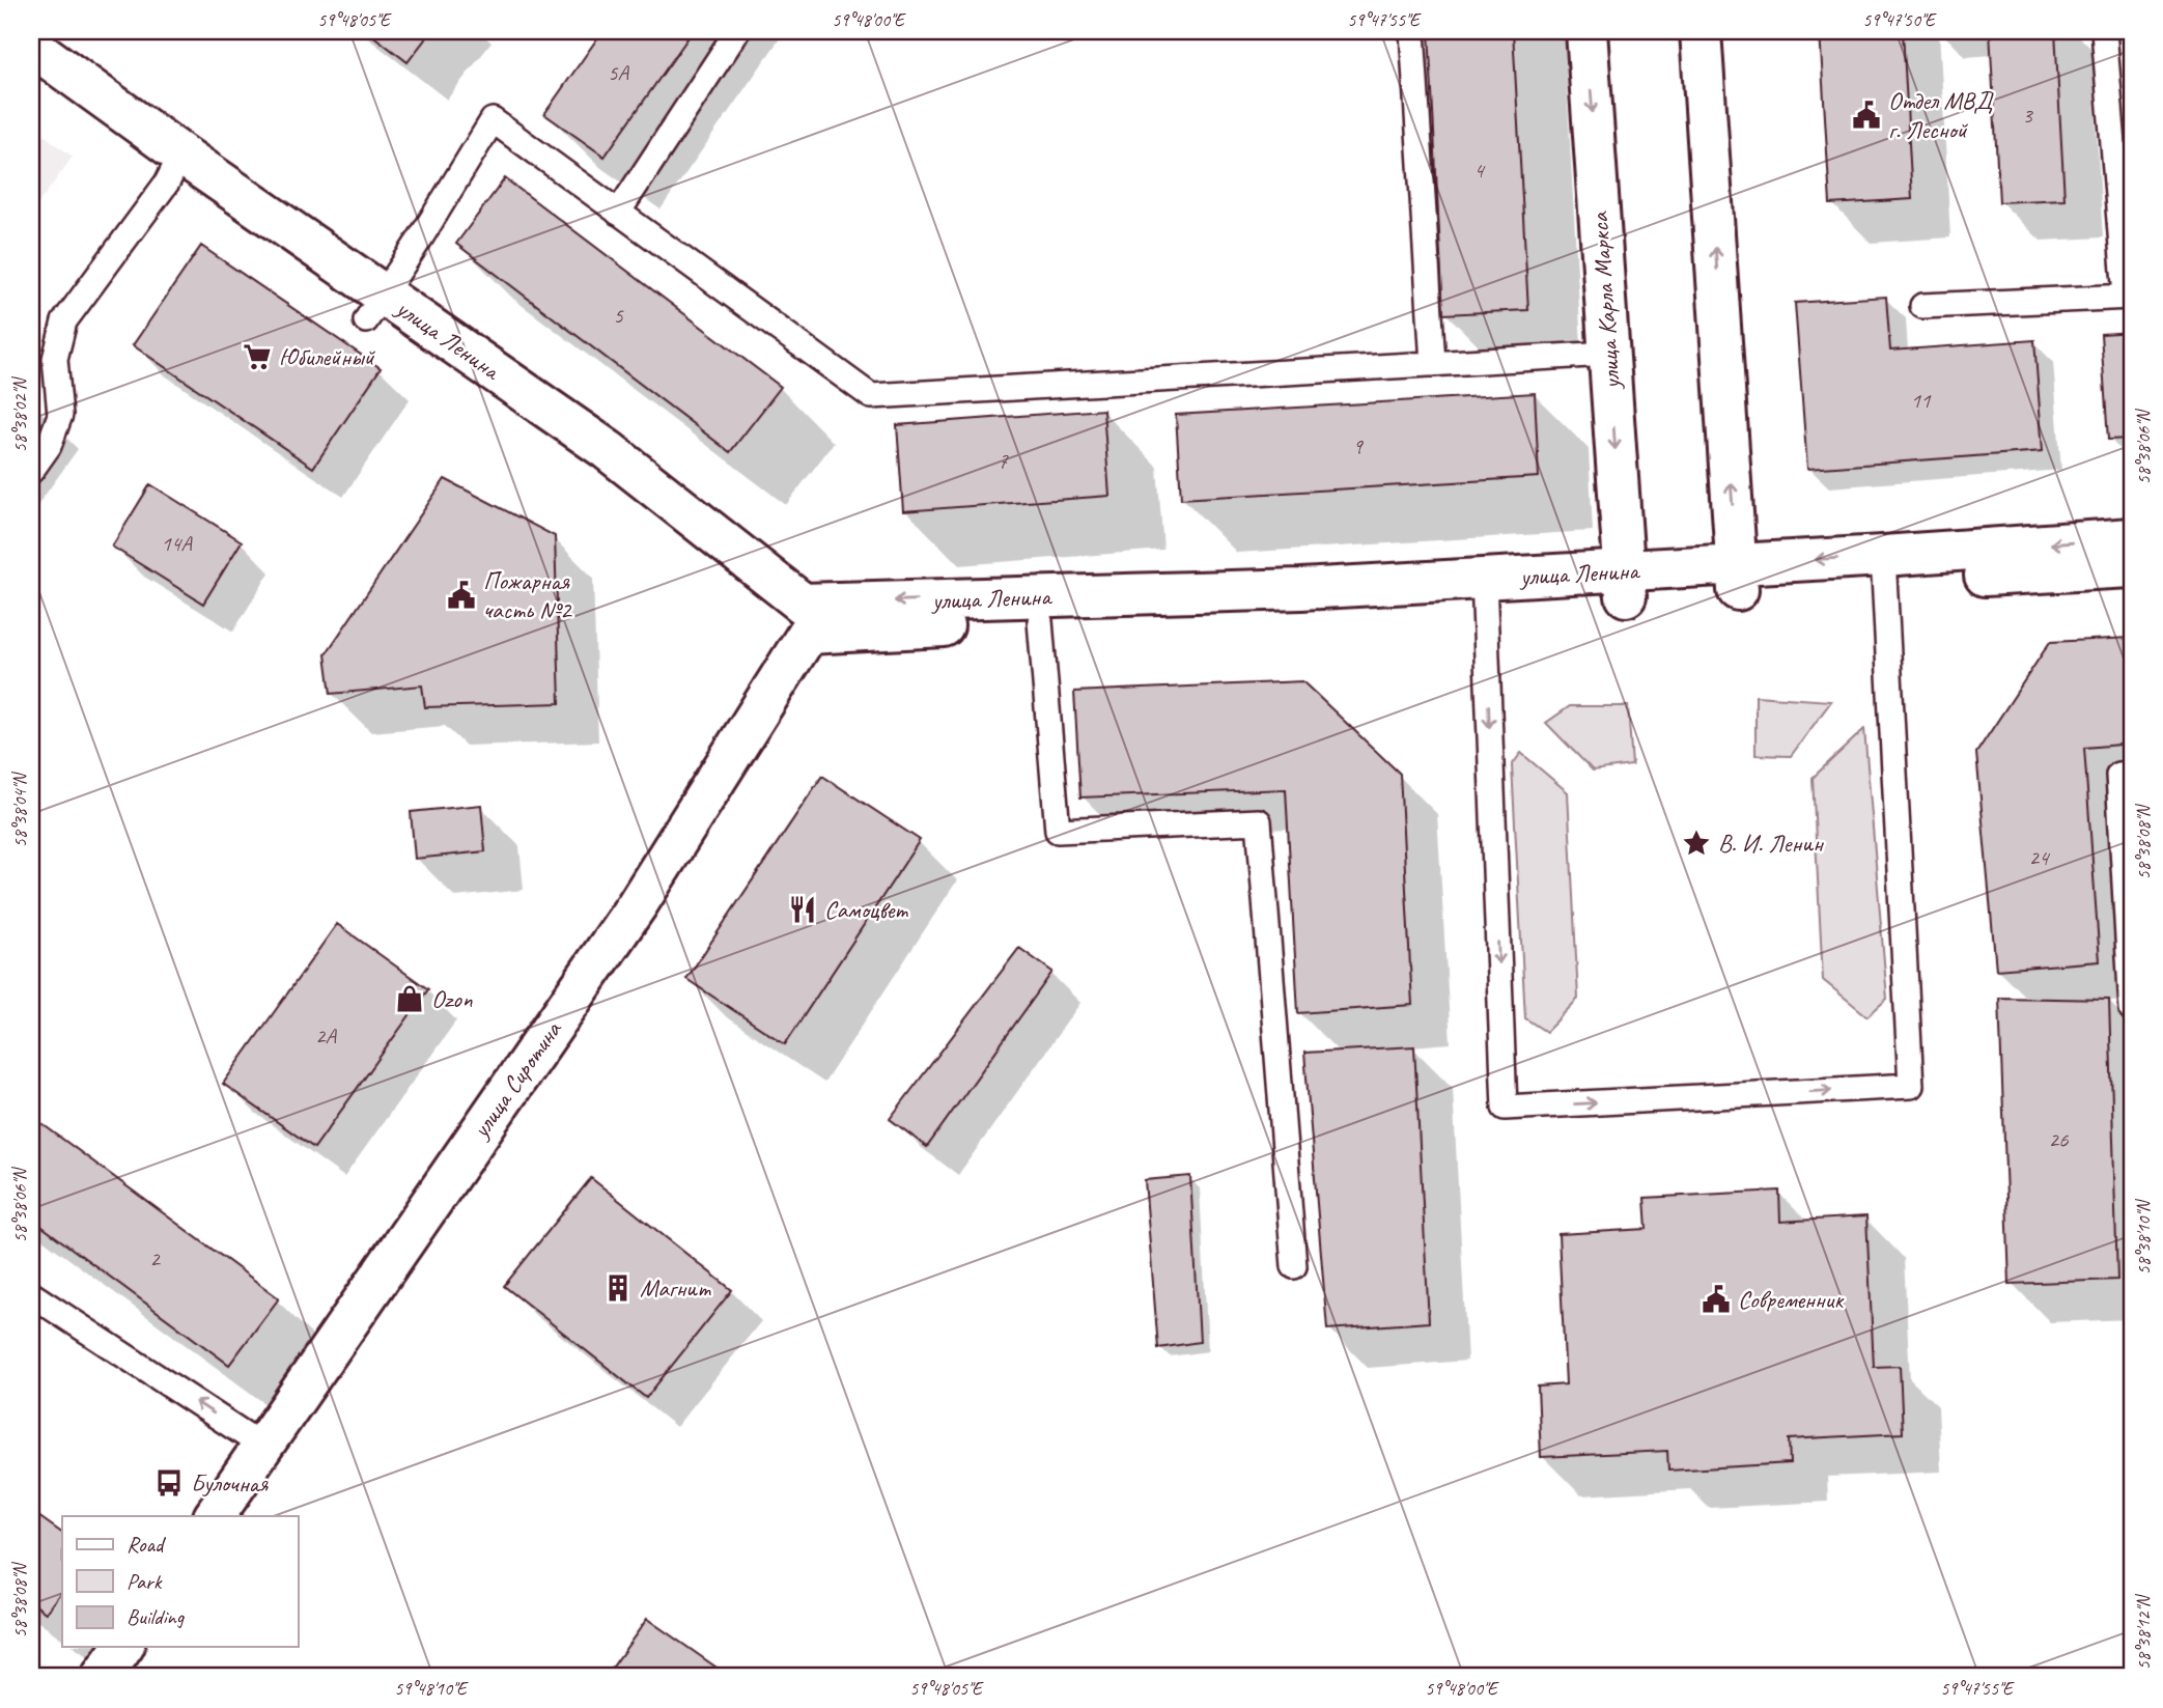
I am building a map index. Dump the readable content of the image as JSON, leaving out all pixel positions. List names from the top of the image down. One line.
{"streets":{"main road":["улица Карла Маркса","улица Ленина","улица Сиротина"]},"crossings":[["улица Карла Маркса","улица Ленина"],["улица Ленина","улица Сиротина"]],"places":{"public building":["Отдел МВД г. Лесной","Пожарная часть №2","Современник"],"supermarket":["Юбилейный"],"place":["В. И. Ленин"],"restaurant":["Самоцвет"],"shop":["Ozon"],"building":["Магнит"],"bus stop":["Булочная"]},"house_numbers":["5А","3","4","5","11","9","7","14А","24","2А","26","2"],"legend":["Road","Park","Building"],"coordinates":["59°48'05\"E","59°48'00\"E","59°47'55\"E","59°47'50\"E","58°38'02\"N","58°38'06\"N","58°38'04\"N","58°38'08\"N","58°38'10\"N","58°38'12\"N","59°48'10\"E"]}
